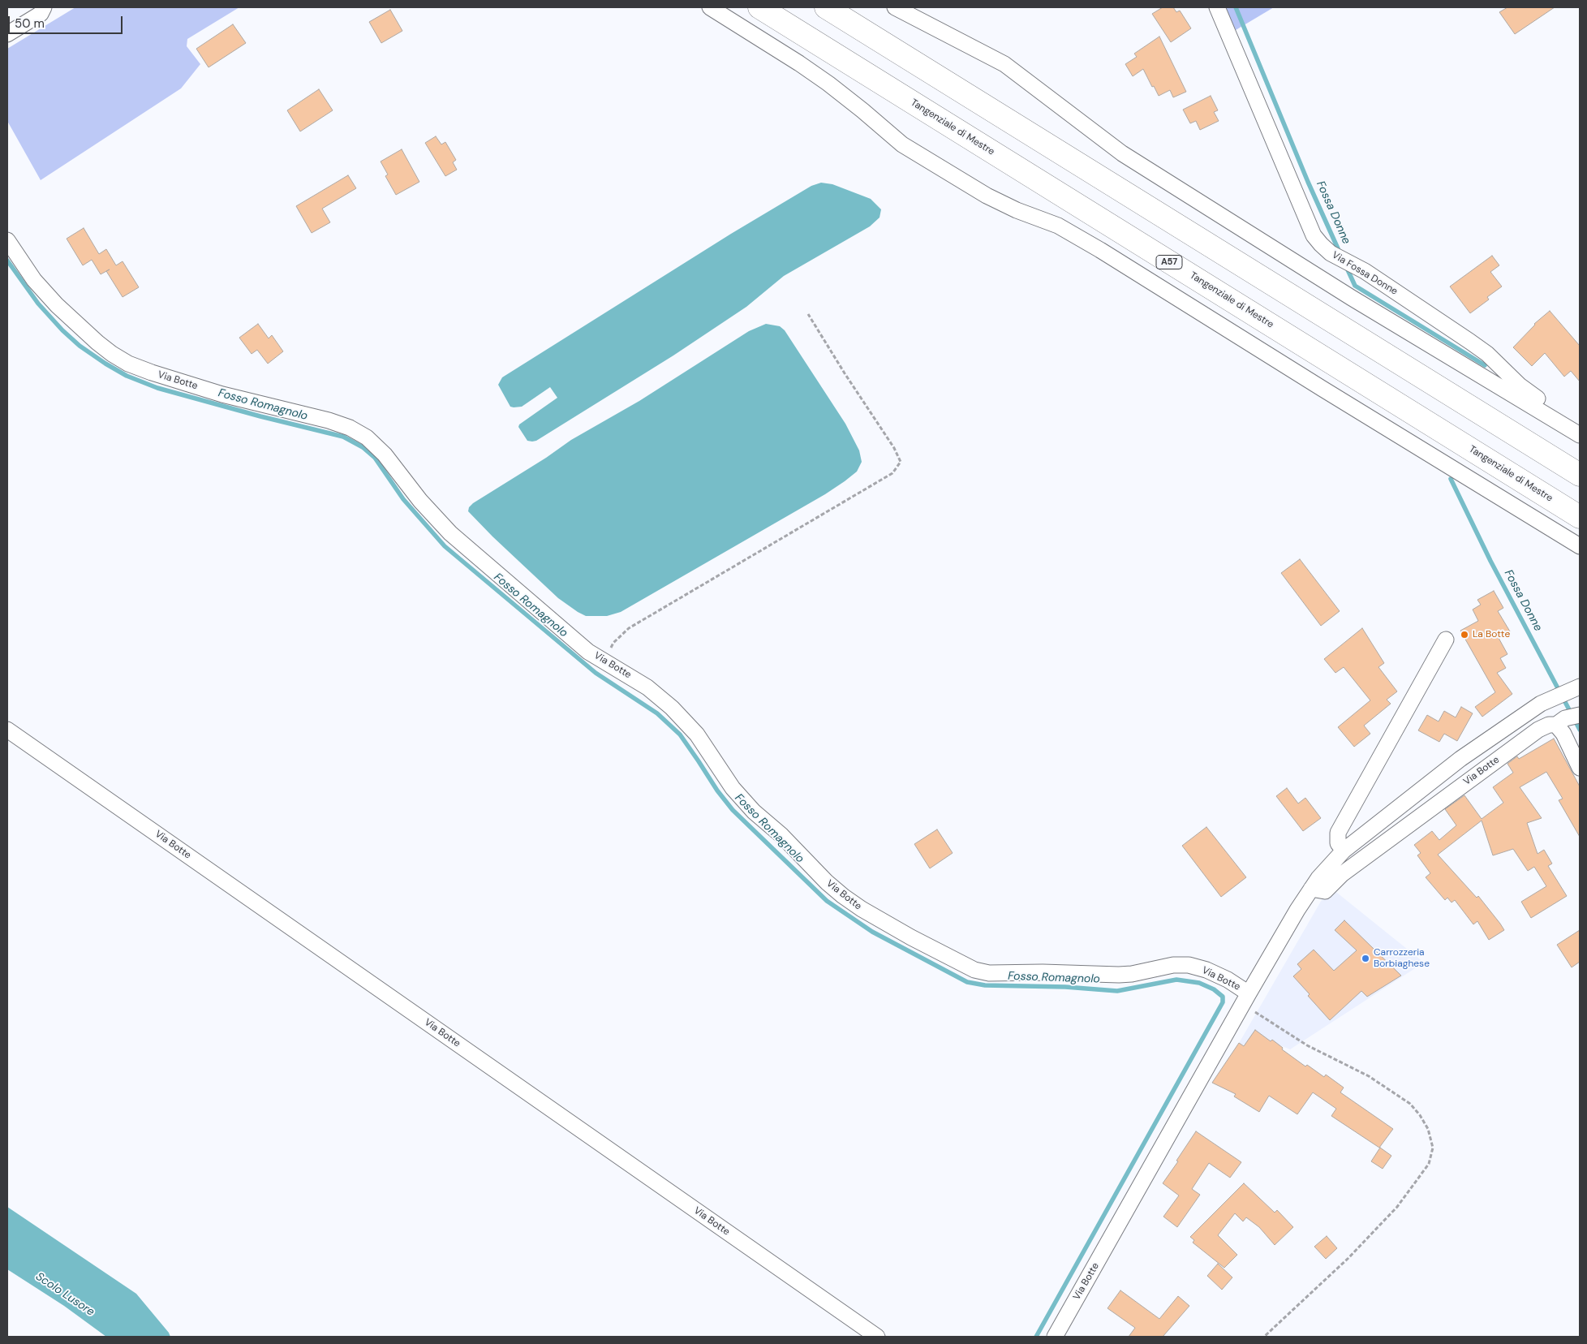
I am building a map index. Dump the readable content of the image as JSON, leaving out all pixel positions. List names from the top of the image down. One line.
{"streets":{"highway":["Tangenziale di Mestre","A57"],"street":["Via Fossa Donne","Via Botte"]},"water":["Fossa Donne","Fosso Romagnolo","Scolo Lusore"],"places":["La Botte","Carrozzeria Borbiaghese"],"scale_bar":"50 m"}
